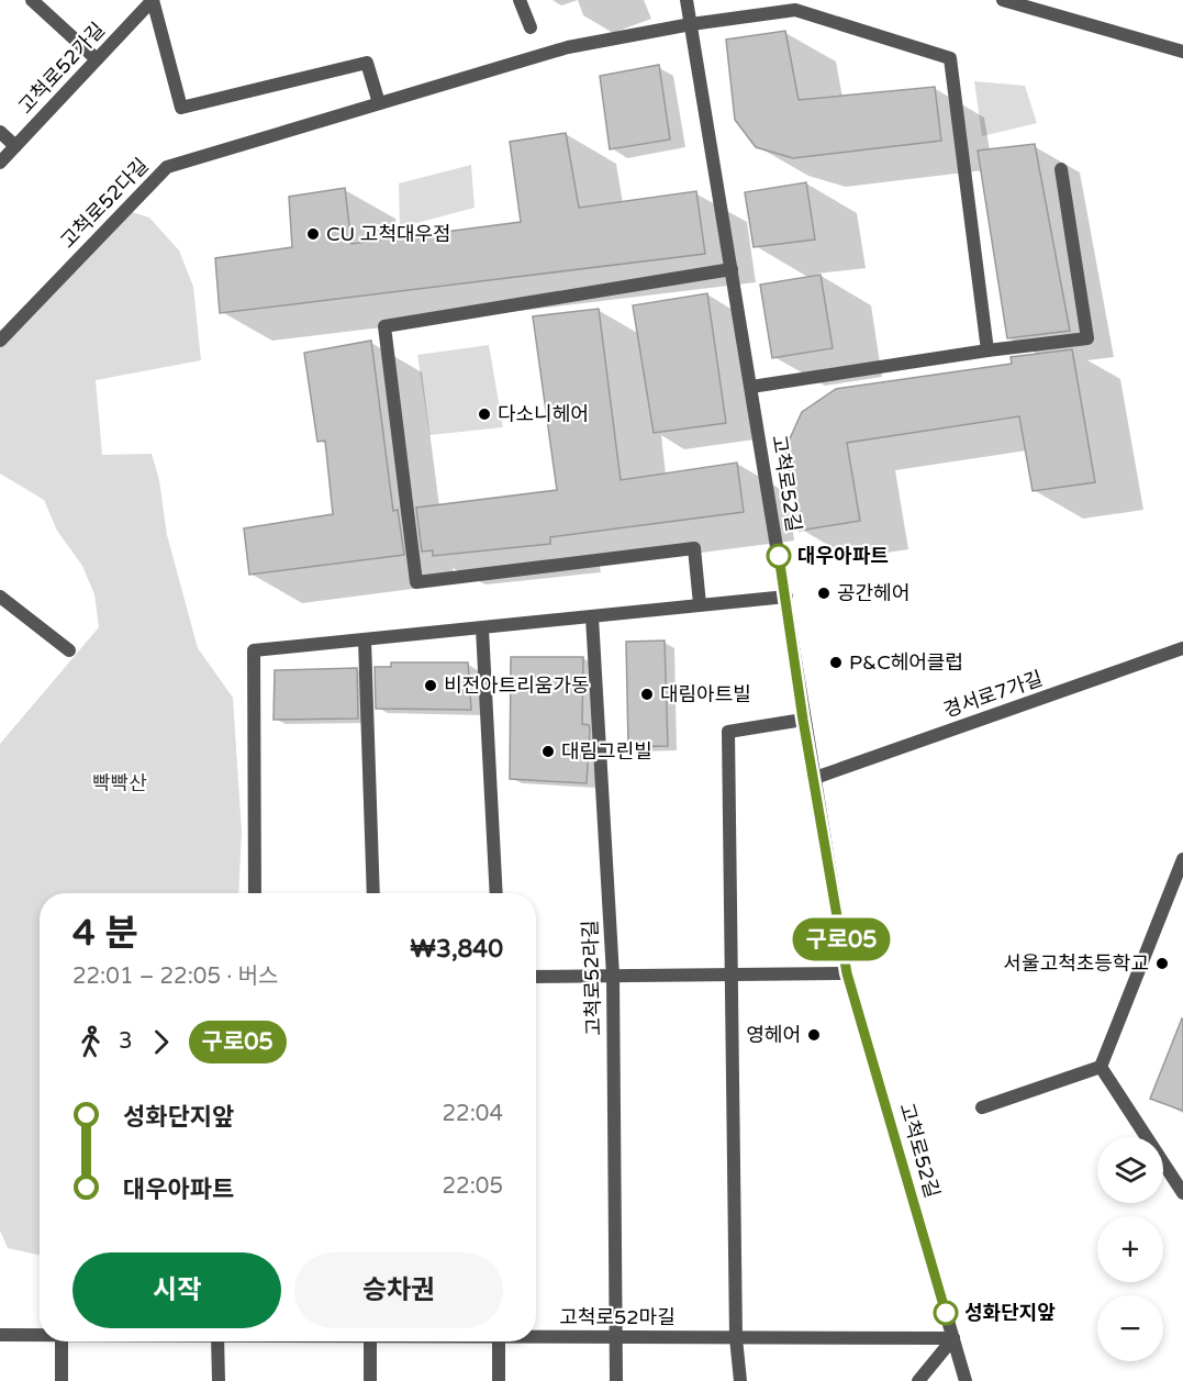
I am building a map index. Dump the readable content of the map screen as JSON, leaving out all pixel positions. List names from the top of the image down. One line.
{"streets":{"street":["고척로52가길","고척로52다길","고척로52길","경서로7가길","고척로52라길","고척로52마길"]},"crossings":[["고척로52다길","고척로52길"],["고척로52길","경서로7가길"],["고척로52길","고척로52마길"],["고척로52라길","고척로52마길"]],"parks":["빡빡산"],"places":["CU 고척대우점","다소니헤어","대우아파트","공간헤어","P&C헤어클럽","비전아트리움가동","대림아트빌","대림그린빌","서울고척초등학교","영헤어","성화단지앞"],"lines":["bus line 구로05"],"page":{"on_map":"구로05","heading":["4 분","22:01 – 22:05 · 버스","₩3,840"],"legs":["3","구로05"],"list":[{"name":"성화단지앞","value":"22:04"},{"name":"대우아파트","value":"22:05"}],"map_buttons":["+","−"],"buttons":["시작","승차권"]}}
